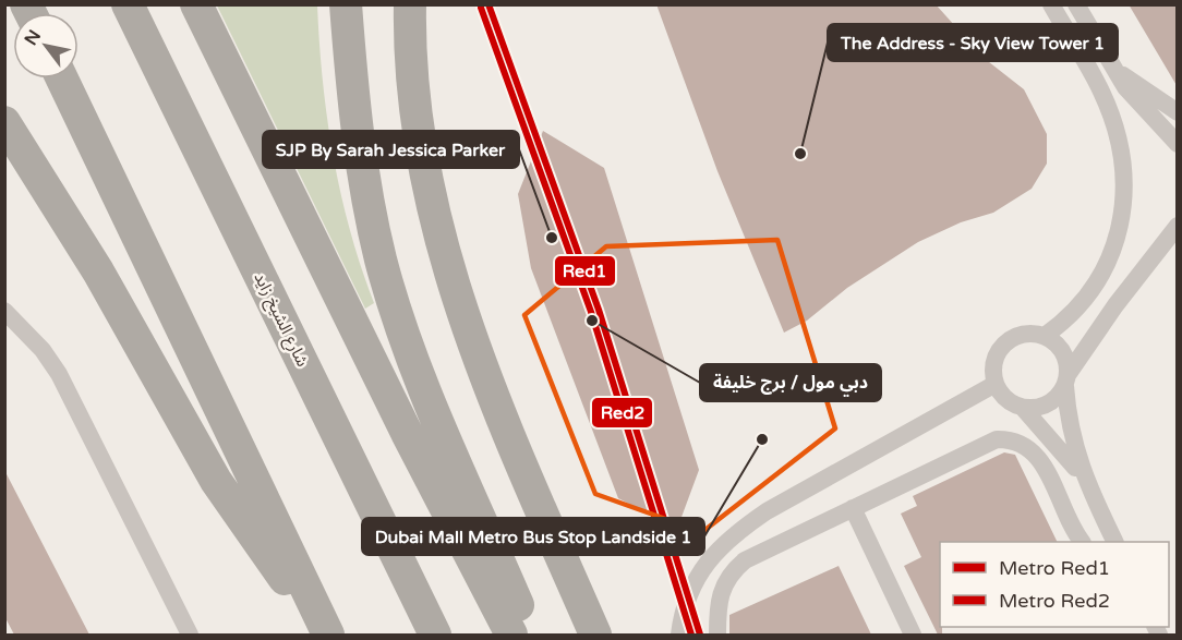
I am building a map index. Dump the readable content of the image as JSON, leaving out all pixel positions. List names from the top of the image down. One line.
{"streets":{"highway":["شارع الشيخ زايد"]},"places":["The Address - Sky View Tower 1","SJP By Sarah Jessica Parker","دبي مول / برج خليفة","Dubai Mall Metro Bus Stop Landside 1"],"lines":["metro line Red1","metro line Red2"],"legend":["Metro Red1","Metro Red2"],"north":"top left"}
